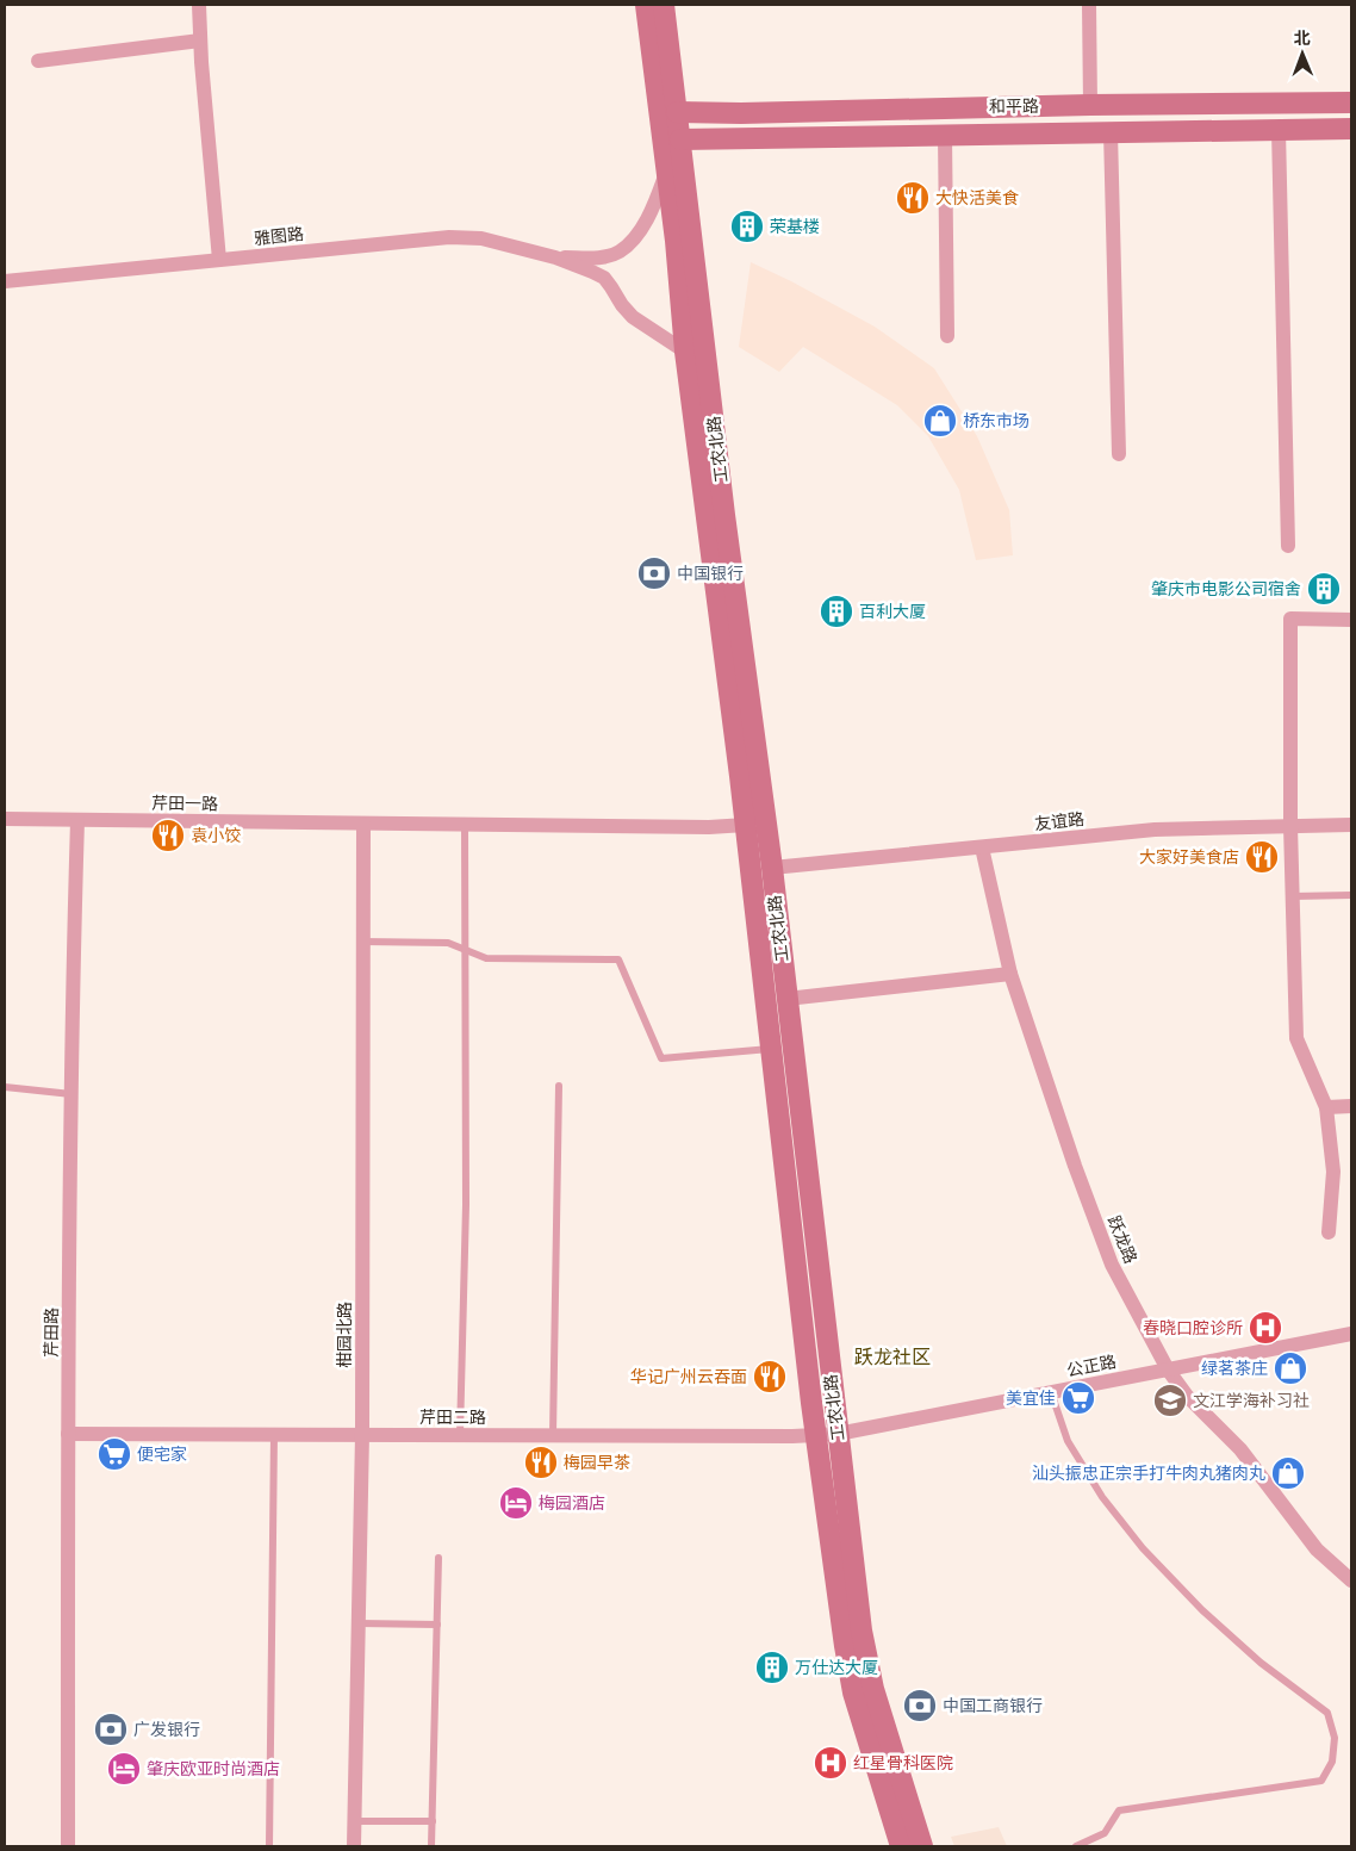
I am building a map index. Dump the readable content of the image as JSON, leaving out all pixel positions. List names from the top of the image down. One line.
{"streets":{"street":["和平路","雅图路","工农北路","芹田一路","友谊路","跃龙路","芹田路","柑园北路","公正路","芹田二路"]},"crossings":[["和平路","工农北路"],["工农北路","芹田一路"],["工农北路","友谊路"],["工农北路","公正路"],["工农北路","芹田二路"],["芹田一路","芹田路"],["芹田一路","柑园北路"],["友谊路","跃龙路"],["跃龙路","公正路"],["芹田路","芹田二路"],["柑园北路","芹田二路"],["公正路","芹田二路"]],"districts":["跃龙社区"],"places":{"restaurant":["大快活美食","袁小饺","大家好美食店","华记广州云吞面","梅园早茶"],"building":["荣基楼","肇庆市电影公司宿舍","百利大厦","万仕达大厦"],"shop":["桥东市场","绿茗茶庄","汕头振忠正宗手打牛肉丸猪肉丸"],"bank":["中国银行","中国工商银行","广发银行"],"hospital":["春晓口腔诊所","红星骨科医院"],"supermarket":["美宜佳","便宅家"],"school or university":["文江学海补习社"],"hotel":["梅园酒店","肇庆欧亚时尚酒店"]},"north":"top"}
